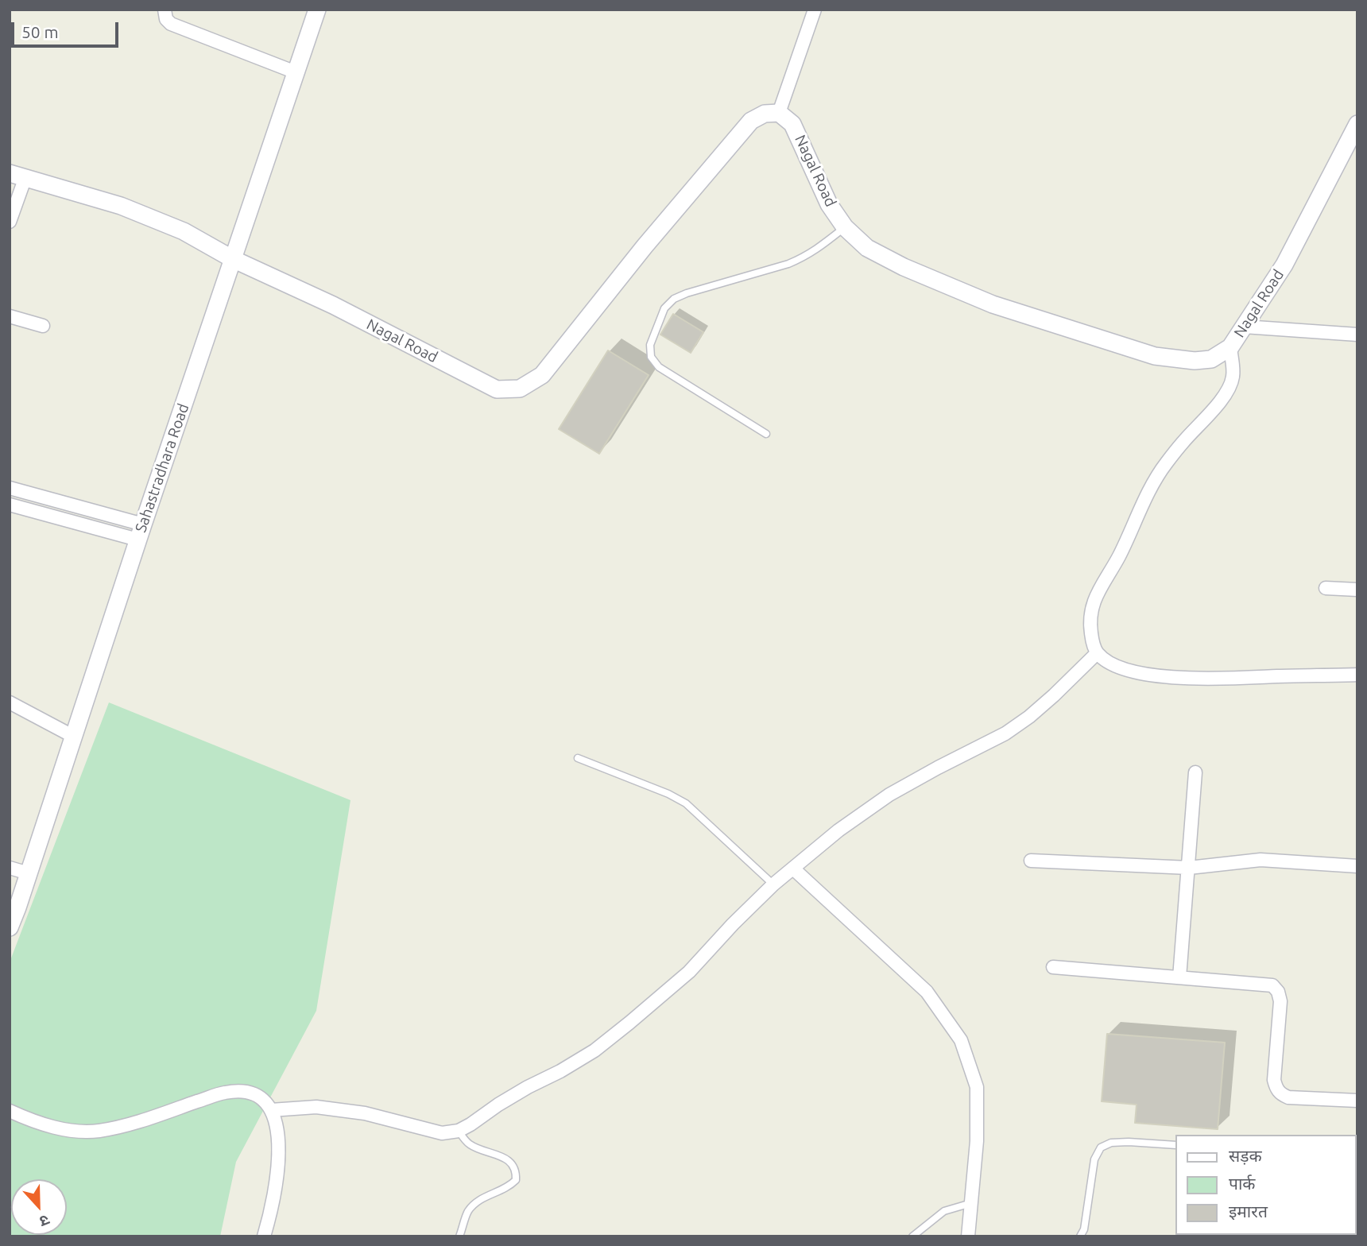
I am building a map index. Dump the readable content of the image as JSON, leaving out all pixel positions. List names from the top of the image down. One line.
{"streets":{"main road":["Nagal Road","Sahastradhara Road"]},"crossings":[["Nagal Road","Sahastradhara Road"]],"legend":["सड़क","पार्क","इमारत"],"scale_bar":"50 m","north":"bottom"}
